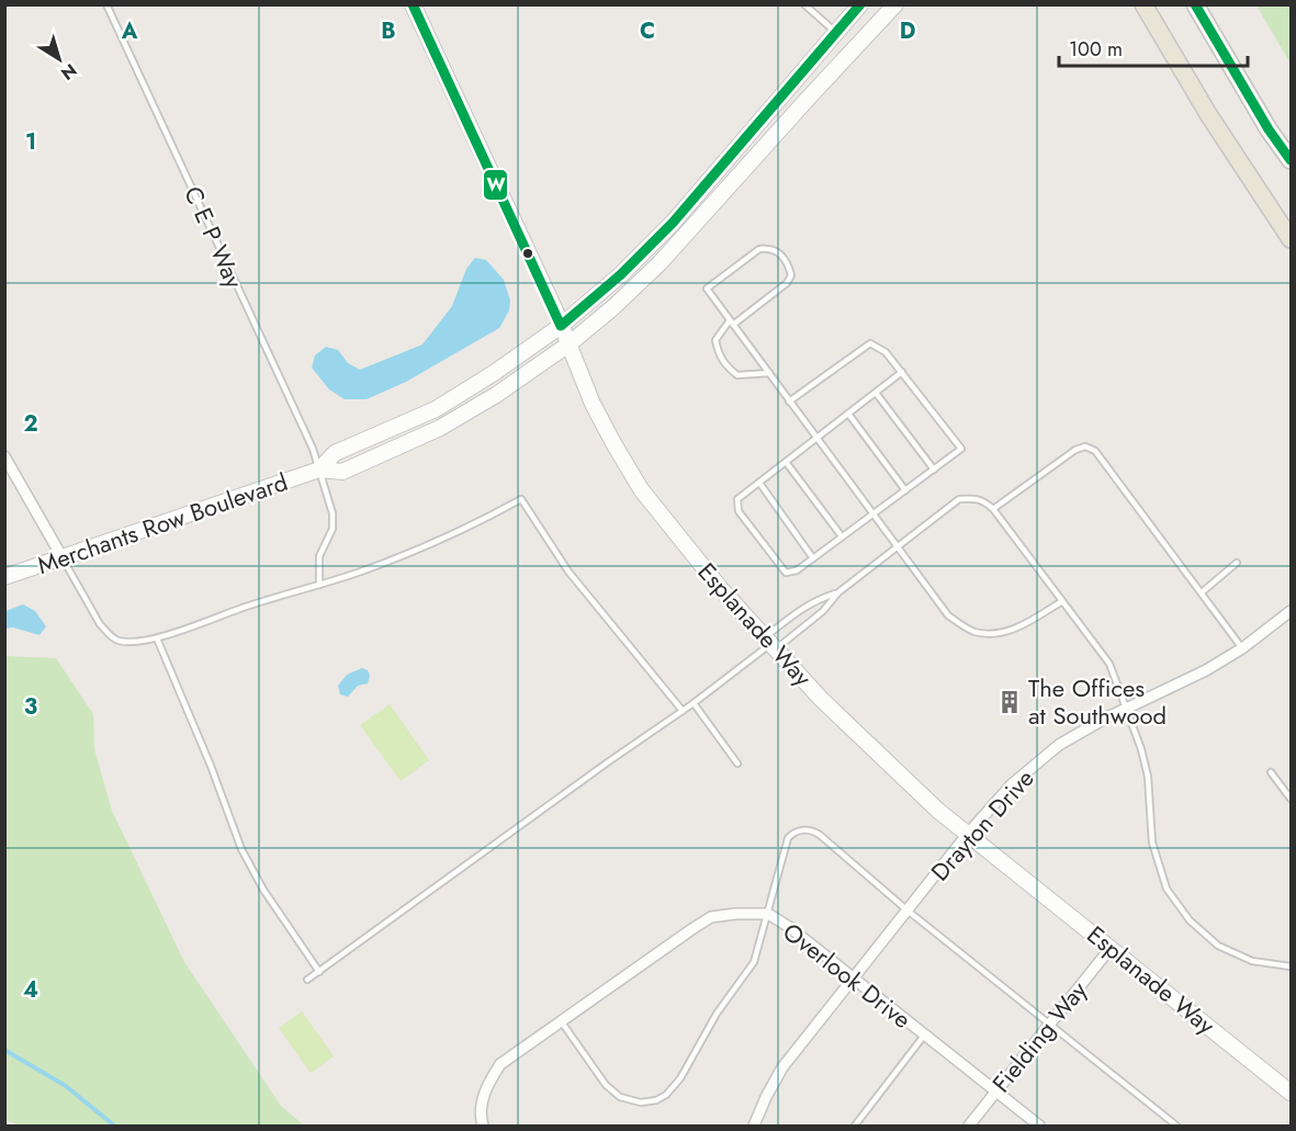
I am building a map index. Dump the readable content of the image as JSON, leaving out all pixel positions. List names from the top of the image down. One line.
{"streets":{"street":["Merchants Row Boulevard","Esplanade Way","Drayton Drive","Overlook Drive","Fielding Way"],"lane":["C E P Way"]},"crossings":[["C E P Way","Merchants Row Boulevard"],["Merchants Row Boulevard","Esplanade Way"],["Esplanade Way","Drayton Drive"],["Esplanade Way","Fielding Way"],["Drayton Drive","Overlook Drive"],["Overlook Drive","Fielding Way"]],"places":{"building":["The Offices at Southwood"]},"lines":["transit line W"],"scale_bar":"100 m","north":"bottom right","grid":{"columns":["A","B","C","D"],"rows":["1","2","3","4"]}}
